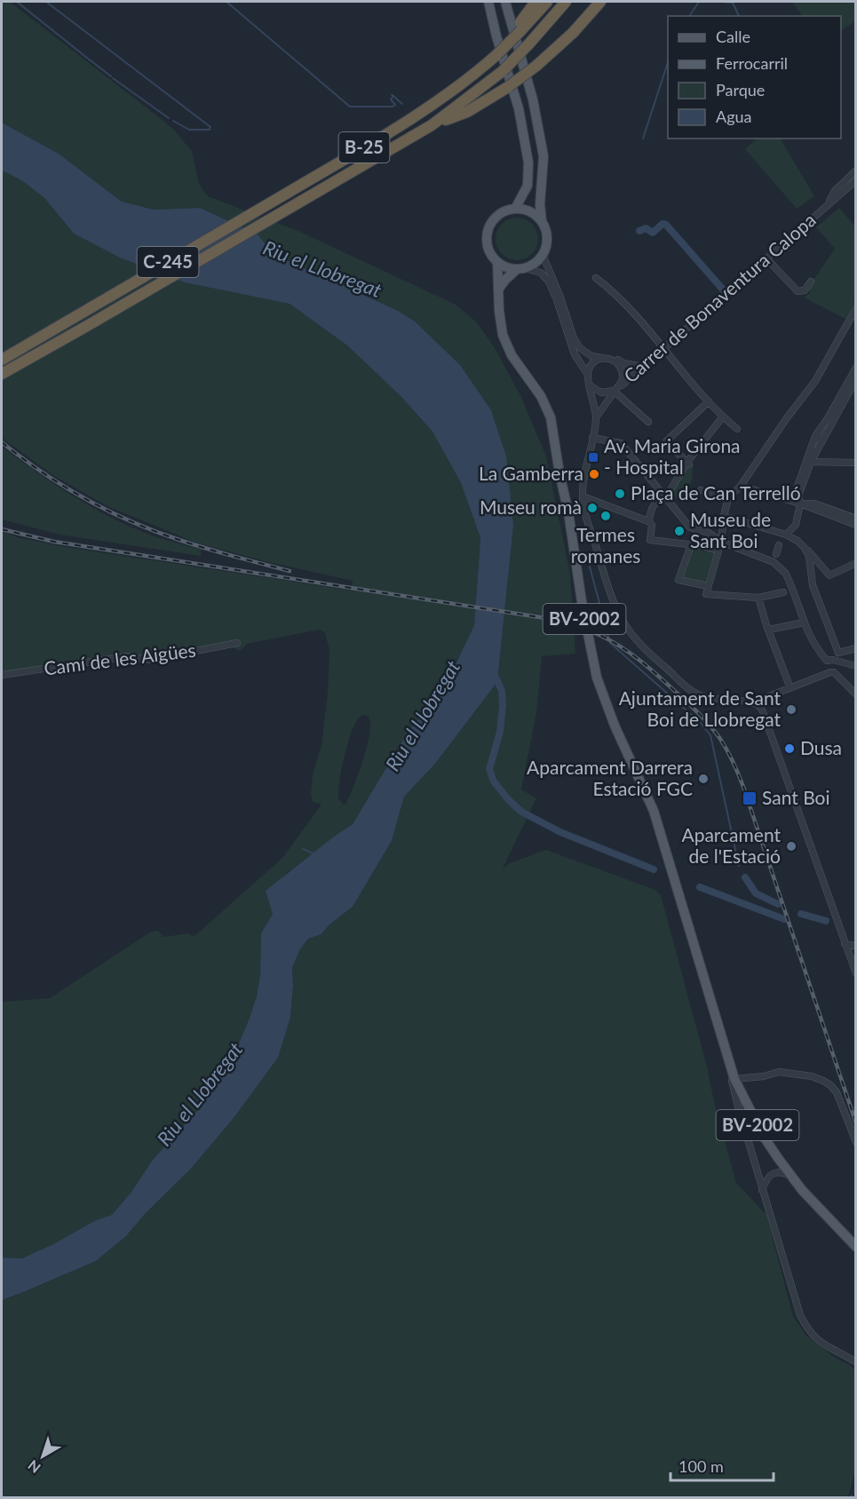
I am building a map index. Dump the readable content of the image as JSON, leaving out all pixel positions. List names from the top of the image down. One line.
{"streets":{"highway":["B-25","C-245"],"main road":["BV-2002"],"street":["Carrer de Bonaventura Calopa","Camí de les Aigües"]},"crossings":[["B-25","C-245"]],"water":["Riu el Llobregat"],"places":{"transit":["Av. Maria Girona - Hospital","Sant Boi"],"other":["La Gamberra","Plaça de Can Terrelló","Museu romà","Termes romanes","Museu de Sant Boi","Ajuntament de Sant Boi de Llobregat","Dusa","Aparcament Darrera Estació FGC","Aparcament de l'Estació"]},"legend":["Calle","Ferrocarril","Parque","Agua"],"scale_bar":"100 m","north":"bottom left"}
